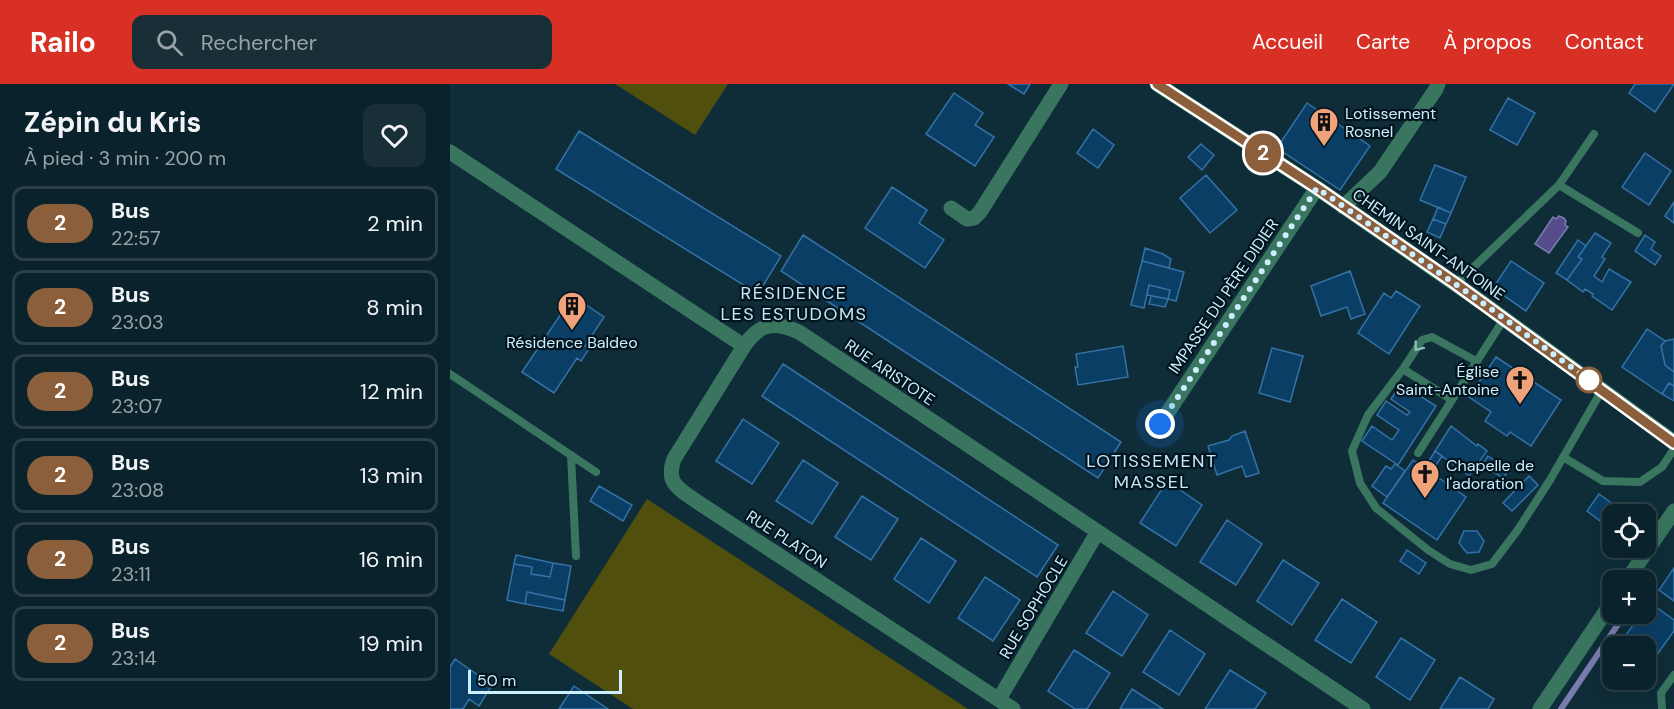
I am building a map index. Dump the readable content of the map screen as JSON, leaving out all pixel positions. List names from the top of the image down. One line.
{"streets":{"street":["CHEMIN SAINT-ANTOINE","IMPASSE DU PÈRE DIDIER","RUE ARISTOTE","RUE PLATON","RUE SOPHOCLE"]},"crossings":[["CHEMIN SAINT-ANTOINE","IMPASSE DU PÈRE DIDIER"],["RUE ARISTOTE","RUE PLATON"],["RUE ARISTOTE","RUE SOPHOCLE"],["RUE PLATON","RUE SOPHOCLE"]],"districts":["RÉSIDENCE LES ESTUDOMS","LOTISSEMENT MASSEL"],"places":{"building":["Lotissement Rosnel","Résidence Baldeo"],"church":["Église Saint-Antoine","Chapelle de l'adoration"]},"lines":["bus line 2"],"scale_bar":"50 m","page":{"header":"Railo","search":"Rechercher","nav":["Accueil","Carte","À propos","Contact"],"heading":["Zépin du Kris","À pied · 3 min · 200 m"],"on_map":"2","list":[{"mark":"2","name":"Bus","note":"22:57","value":"2 min"},{"mark":"2","name":"Bus","note":"23:03","value":"8 min"},{"mark":"2","name":"Bus","note":"23:07","value":"12 min"},{"mark":"2","name":"Bus","note":"23:08","value":"13 min"},{"mark":"2","name":"Bus","note":"23:11","value":"16 min"},{"mark":"2","name":"Bus","note":"23:14","value":"19 min"}],"map_buttons":["+","−"],"scale":"50 m"}}
